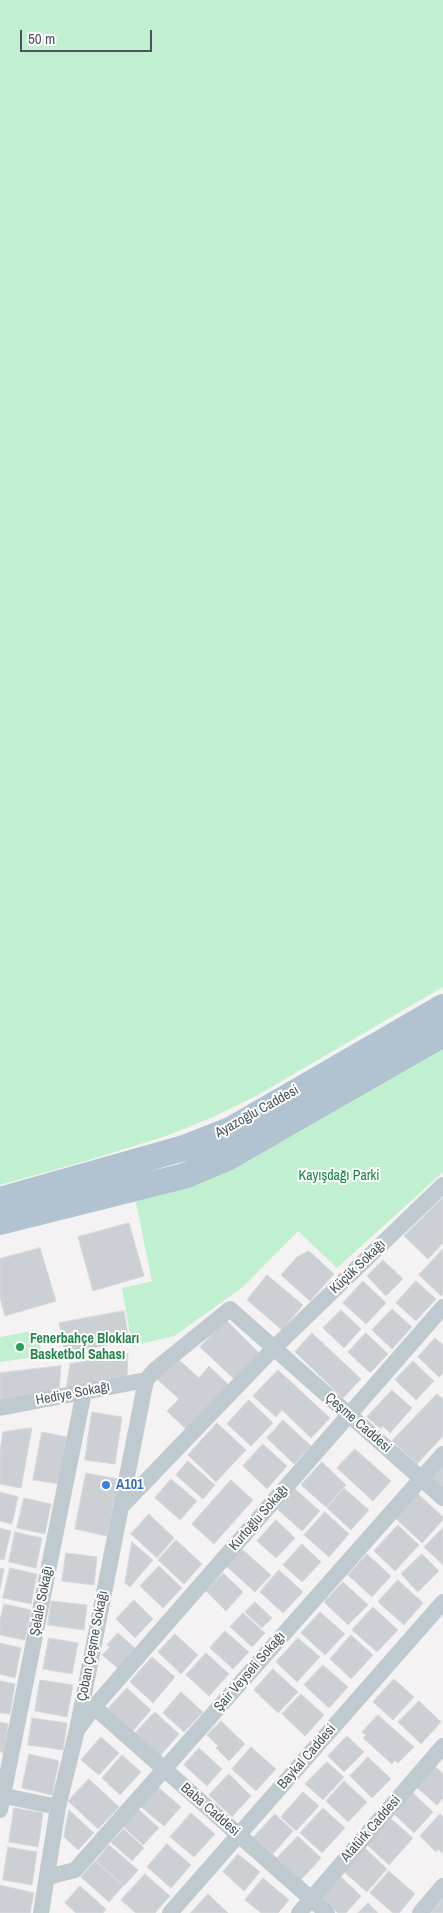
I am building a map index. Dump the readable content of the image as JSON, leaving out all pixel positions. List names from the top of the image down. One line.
{"streets":{"main road":["Ayazoğlu Caddesi"],"street":["Küçük Sokağı","Hediye Sokağı","Çeşme Caddesi","Kurtoğlu Sokağı","Şelale Sokağı","Çoban Çeşme Sokağı","Şair Veyseli Sokağı","Baykal Caddesi","Baba Caddesi","Atatürk Caddesi"]},"crossings":[["Küçük Sokağı","Çeşme Caddesi"],["Küçük Sokağı","Çoban Çeşme Sokağı"],["Hediye Sokağı","Şelale Sokağı"],["Hediye Sokağı","Çoban Çeşme Sokağı"],["Çeşme Caddesi","Kurtoğlu Sokağı"],["Çeşme Caddesi","Şair Veyseli Sokağı"],["Kurtoğlu Sokağı","Çoban Çeşme Sokağı"],["Kurtoğlu Sokağı","Baba Caddesi"],["Çoban Çeşme Sokağı","Şair Veyseli Sokağı"],["Şair Veyseli Sokağı","Baba Caddesi"],["Baykal Caddesi","Baba Caddesi"],["Baba Caddesi","Atatürk Caddesi"]],"parks":["Kayışdağı Parki"],"places":["Fenerbahçe Blokları Basketbol Sahası","A101"],"scale_bar":"50 m"}
